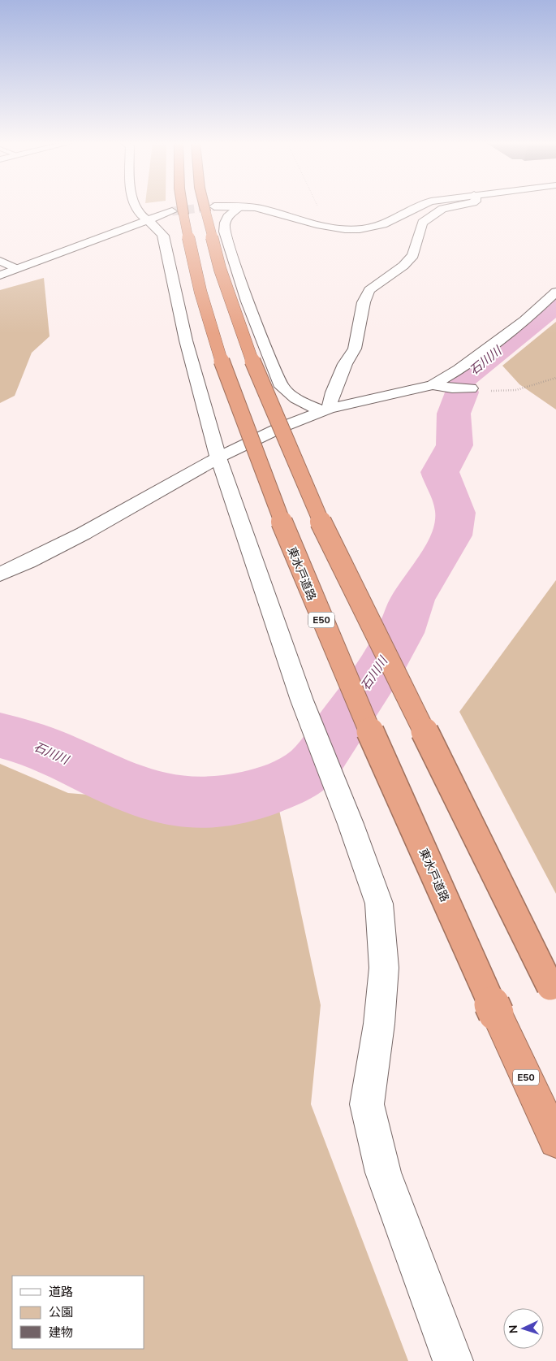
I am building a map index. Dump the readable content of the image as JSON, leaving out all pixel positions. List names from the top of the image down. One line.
{"streets":{"highway":["東水戸道路","E50"]},"water":["石川川"],"legend":["道路","公園","建物"],"north":"left"}
